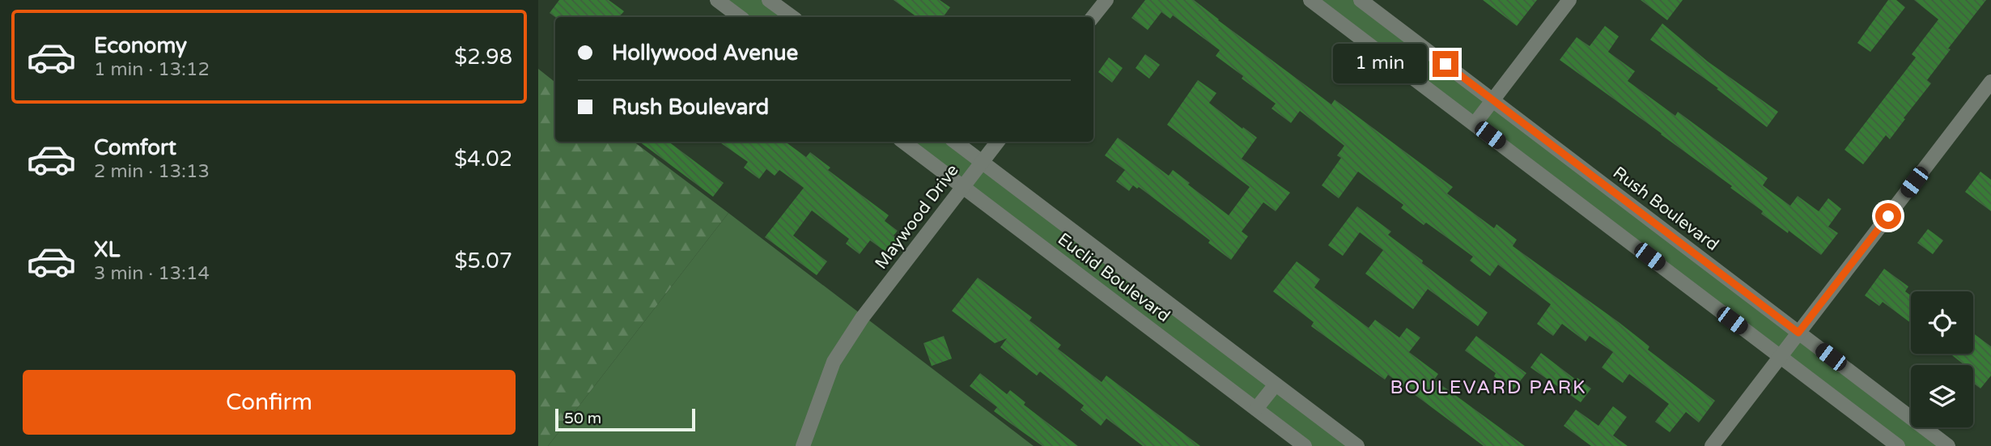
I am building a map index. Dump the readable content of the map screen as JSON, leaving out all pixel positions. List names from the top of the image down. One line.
{"streets":{"street":["Rush Boulevard","Maywood Drive","Euclid Boulevard"]},"crossings":[["Maywood Drive","Euclid Boulevard"]],"districts":["BOULEVARD PARK"],"scale_bar":"50 m","page":{"list":[{"name":"Economy","note":"1 min · 13:12","value":"$2.98"},{"name":"Comfort","note":"2 min · 13:13","value":"$4.02"},{"name":"XL","note":"3 min · 13:14","value":"$5.07"}],"banner":["Hollywood Avenue","Rush Boulevard"],"bubble":"1 min","buttons":"Confirm","scale":"50 m"}}
